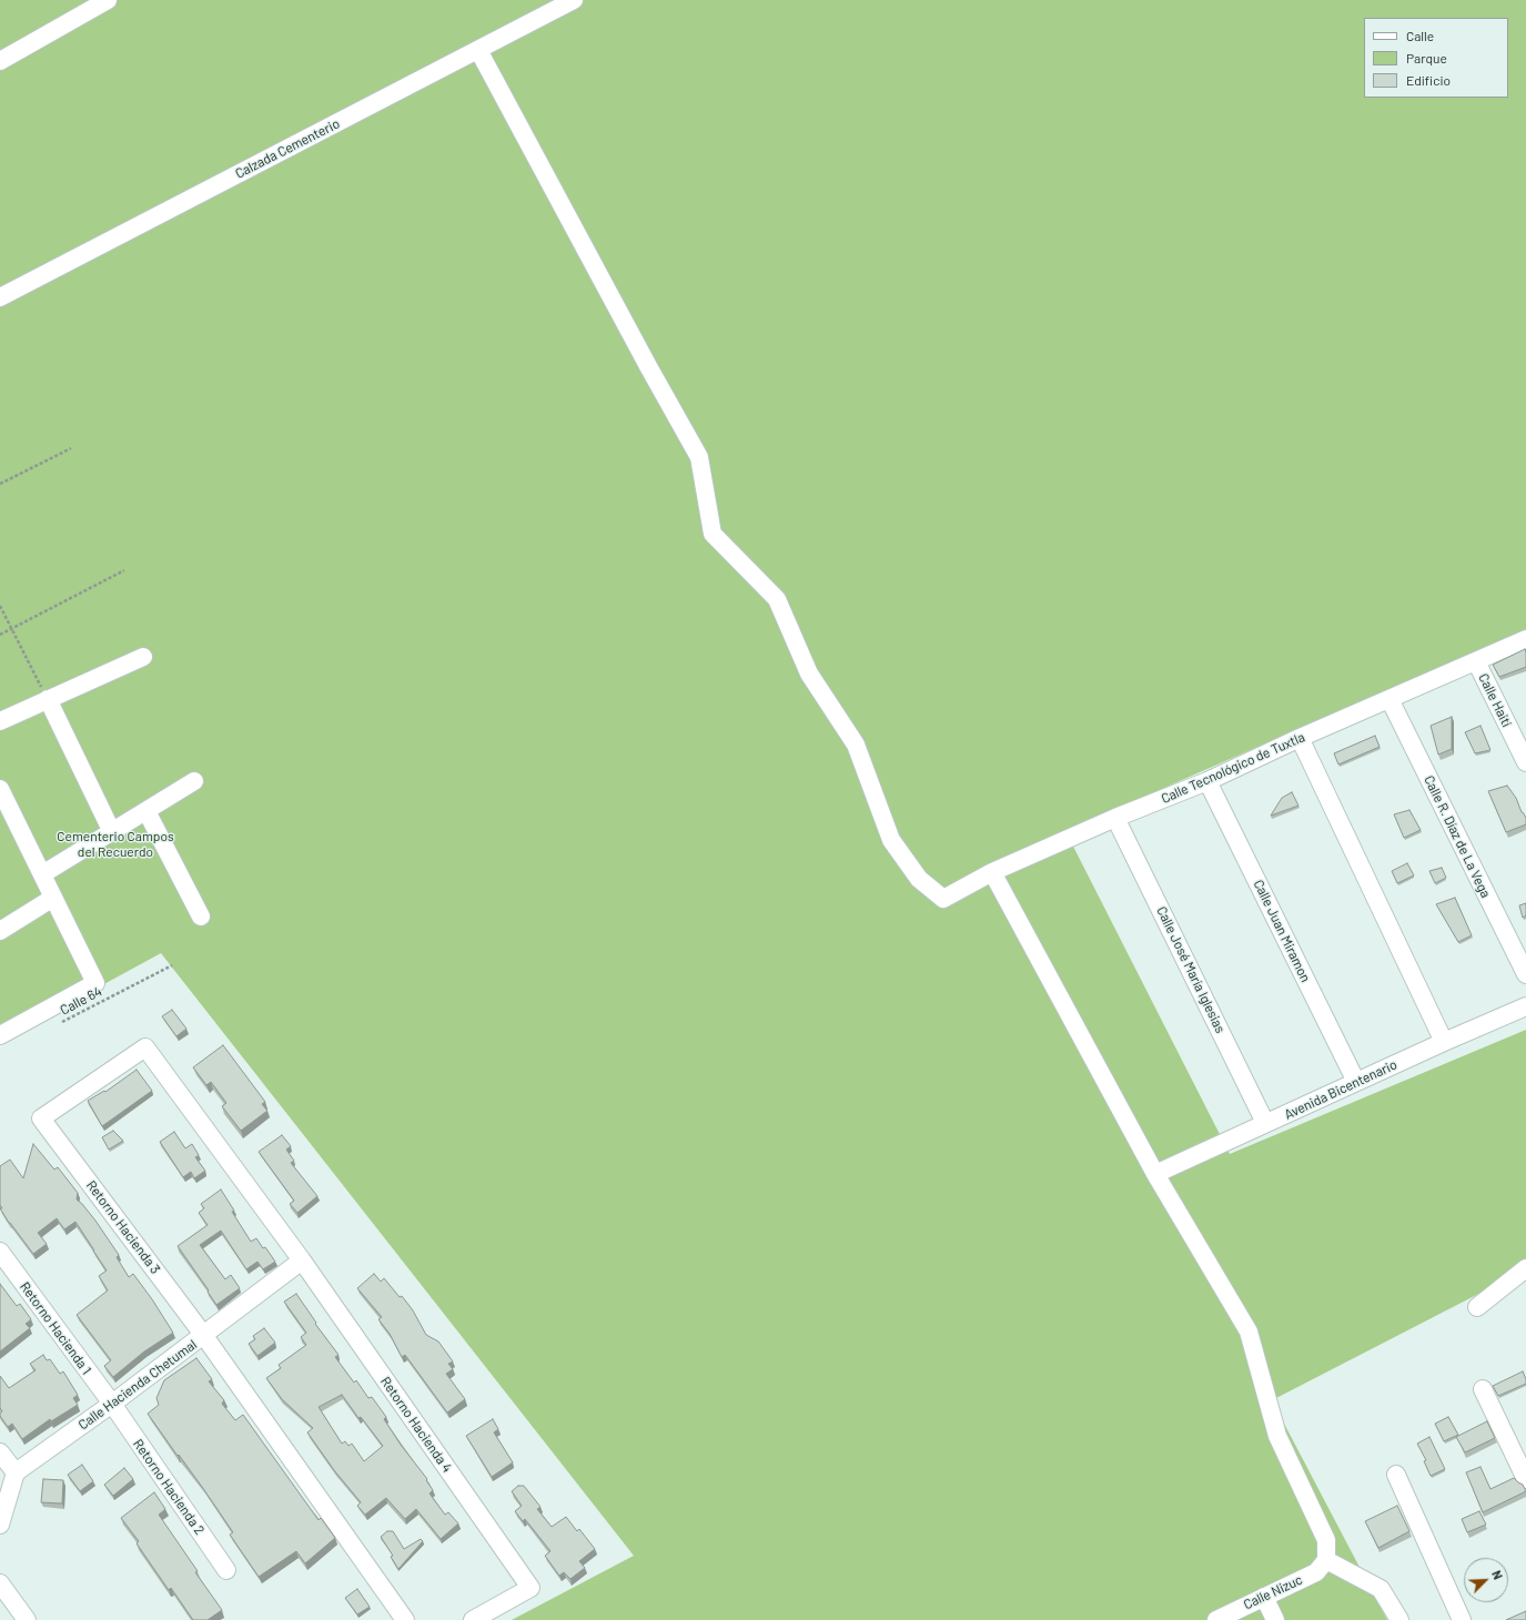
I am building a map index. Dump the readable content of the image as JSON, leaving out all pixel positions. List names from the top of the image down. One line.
{"streets":{"street":["Calzada Cementerio","Calle Haití","Calle Tecnológico de Tuxtla","Calle R. Díaz de La Vega","Calle Juan Miramon","Calle José María Iglesias","Avenida Bicentenario","Retorno Hacienda 3","Retorno Hacienda 1","Calle Hacienda Chetumal","Retorno Hacienda 4","Retorno Hacienda 2","Calle Nizuc"],"path":["Calle 64"]},"crossings":[["Calzada Cementerio","Calle Tecnológico de Tuxtla"],["Calle Haití","Calle Tecnológico de Tuxtla"],["Calle Tecnológico de Tuxtla","Calle R. Díaz de La Vega"],["Calle Tecnológico de Tuxtla","Calle Juan Miramon"],["Calle Tecnológico de Tuxtla","Calle José María Iglesias"],["Calle Juan Miramon","Avenida Bicentenario"],["Calle José María Iglesias","Avenida Bicentenario"],["Retorno Hacienda 3","Calle Hacienda Chetumal"],["Retorno Hacienda 3","Retorno Hacienda 4"],["Retorno Hacienda 1","Calle Hacienda Chetumal"],["Retorno Hacienda 1","Retorno Hacienda 2"],["Calle Hacienda Chetumal","Retorno Hacienda 4"],["Calle Hacienda Chetumal","Retorno Hacienda 2"]],"parks":["Cementerio Campos del Recuerdo"],"legend":["Calle","Parque","Edificio"],"north":"top right"}
